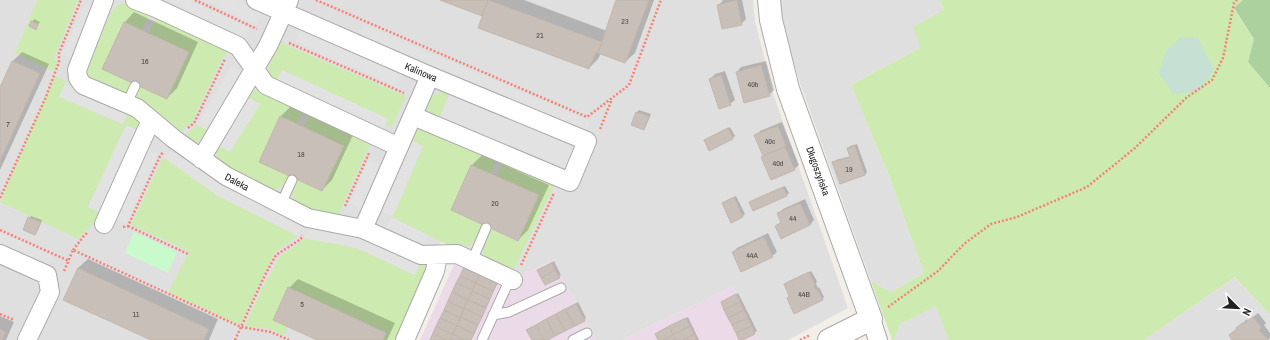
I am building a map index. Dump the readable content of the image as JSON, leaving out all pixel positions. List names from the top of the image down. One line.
{"streets":{"street":["Kalinowa","Długoszyńska","Daleka"]},"house_numbers":["23","21","16","40b","7","40c","18","40d","19","20","44","44A","44B","5","11"],"north":"bottom right"}
